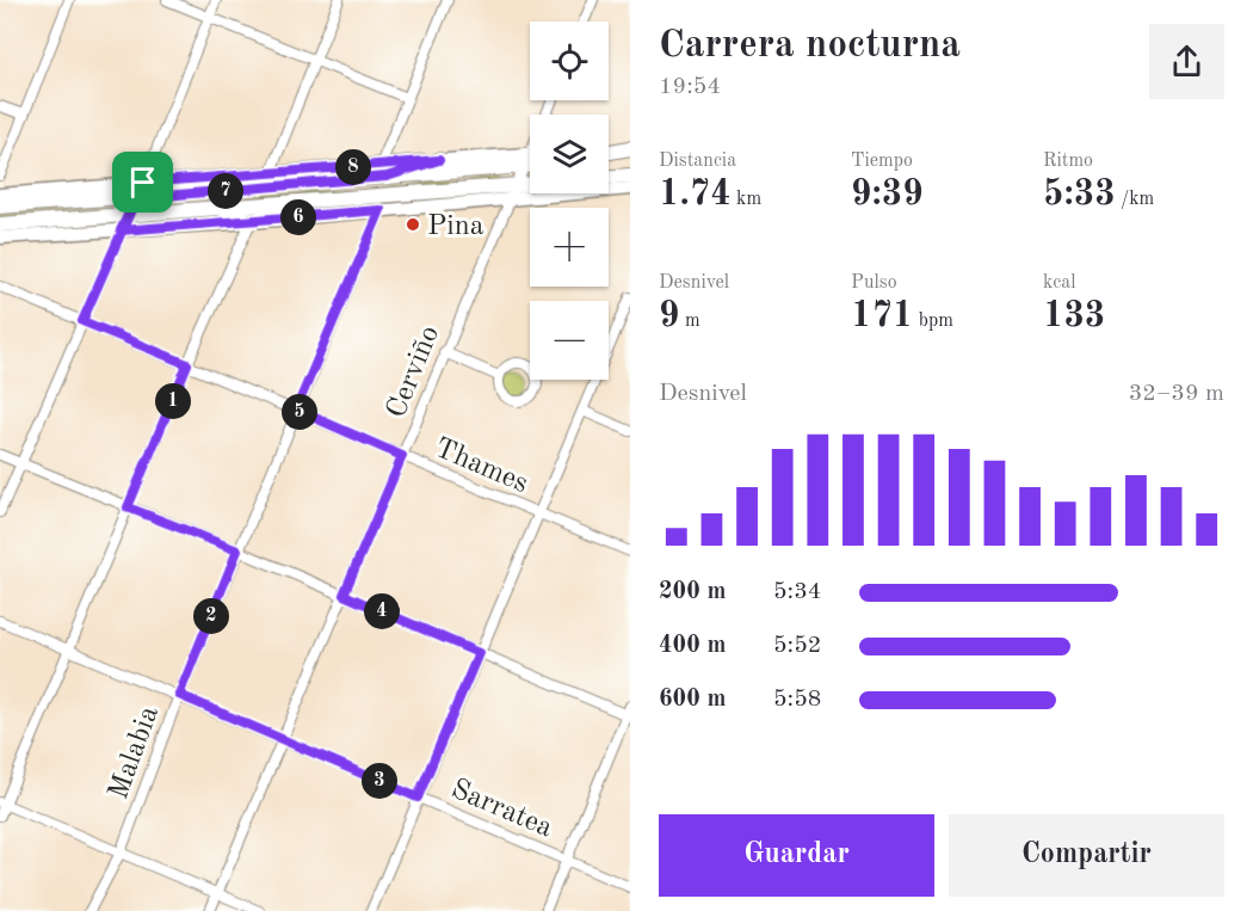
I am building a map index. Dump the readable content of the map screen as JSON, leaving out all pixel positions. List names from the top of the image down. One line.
{"streets":{"street":["Cerviño","Thames","Malabia","Sarratea"]},"crossings":[["Cerviño","Thames"],["Cerviño","Sarratea"],["Thames","Malabia"],["Malabia","Sarratea"]],"places":["Pina"],"page":{"heading":["Carrera nocturna","19:54"],"map_buttons":["+","−"],"stats":[["Distancia","1.74 km"],["Tiempo","9:39"],["Ritmo","5:33 /km"],["Desnivel","9 m"],["Pulso","171 bpm"],["kcal","133"]],"pins":["8","7","6","1","5","4","2","3"],"chart":["Desnivel","32–39 m"],"list":[{"name":"200 m","note":"5:34"},{"name":"400 m","note":"5:52"},{"name":"600 m","note":"5:58"}],"buttons":["Guardar","Compartir"]}}
